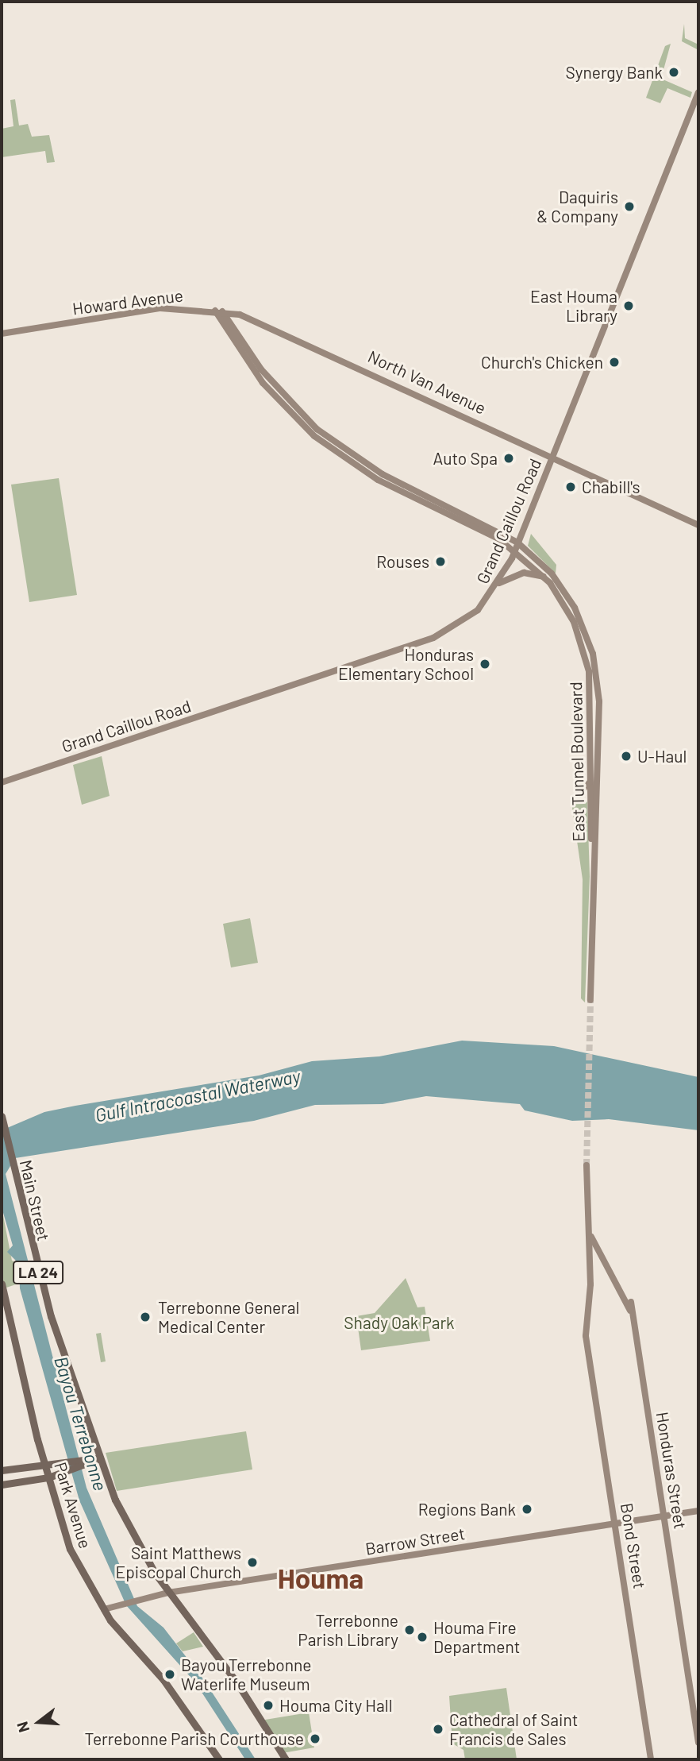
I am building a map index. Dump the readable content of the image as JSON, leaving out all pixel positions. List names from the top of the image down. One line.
{"streets":{"main road":["Howard Avenue","North Van Avenue","Grand Caillou Road","East Tunnel Boulevard","Main Street","LA 24","Honduras Street","Park Avenue","Barrow Street","Bond Street"]},"crossings":[["Howard Avenue","North Van Avenue"],["Howard Avenue","East Tunnel Boulevard"],["North Van Avenue","Grand Caillou Road"],["Grand Caillou Road","East Tunnel Boulevard"],["Main Street","Barrow Street"],["Honduras Street","Barrow Street"],["Park Avenue","Barrow Street"],["Barrow Street","Bond Street"]],"districts":["Houma"],"water":["Gulf Intracoastal Waterway","Bayou Terrebonne"],"parks":["Shady Oak Park"],"places":["Synergy Bank","Daquiris & Company","East Houma Library","Church's Chicken","Auto Spa","Chabill's","Rouses","Honduras Elementary School","U-Haul","Terrebonne General Medical Center","Regions Bank","Saint Matthews Episcopal Church","Terrebonne Parish Library","Houma Fire Department","Bayou Terrebonne Waterlife Museum","Houma City Hall","Cathedral of Saint Francis de Sales","Terrebonne Parish Courthouse"],"north":"left"}
